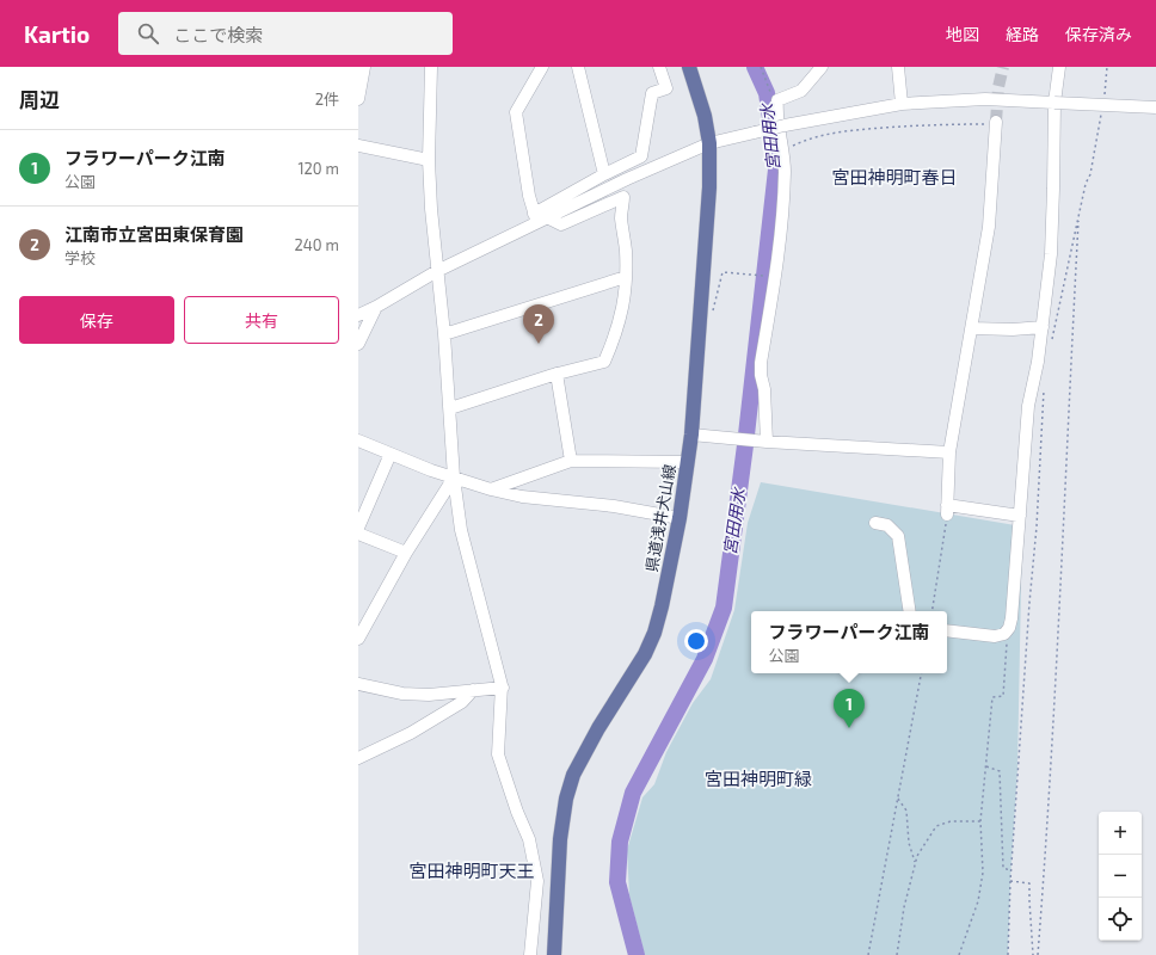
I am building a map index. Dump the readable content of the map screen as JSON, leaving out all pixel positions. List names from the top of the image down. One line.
{"streets":{"main road":["県道浅井犬山線"]},"districts":["宮田神明町春日","宮田神明町緑","宮田神明町天王"],"water":["宮田用水"],"page":{"header":"Kartio","search":"ここで検索","nav":["地図","経路","保存済み"],"heading":["周辺","2件"],"list":[{"mark":"1","name":"フラワーパーク江南","note":"公園","value":"120 m"},{"mark":"2","name":"江南市立宮田東保育園","note":"学校","value":"240 m"}],"buttons":["保存","共有"],"pins":["2","1"],"popup":["フラワーパーク江南","公園"],"map_buttons":["+","−"]}}
